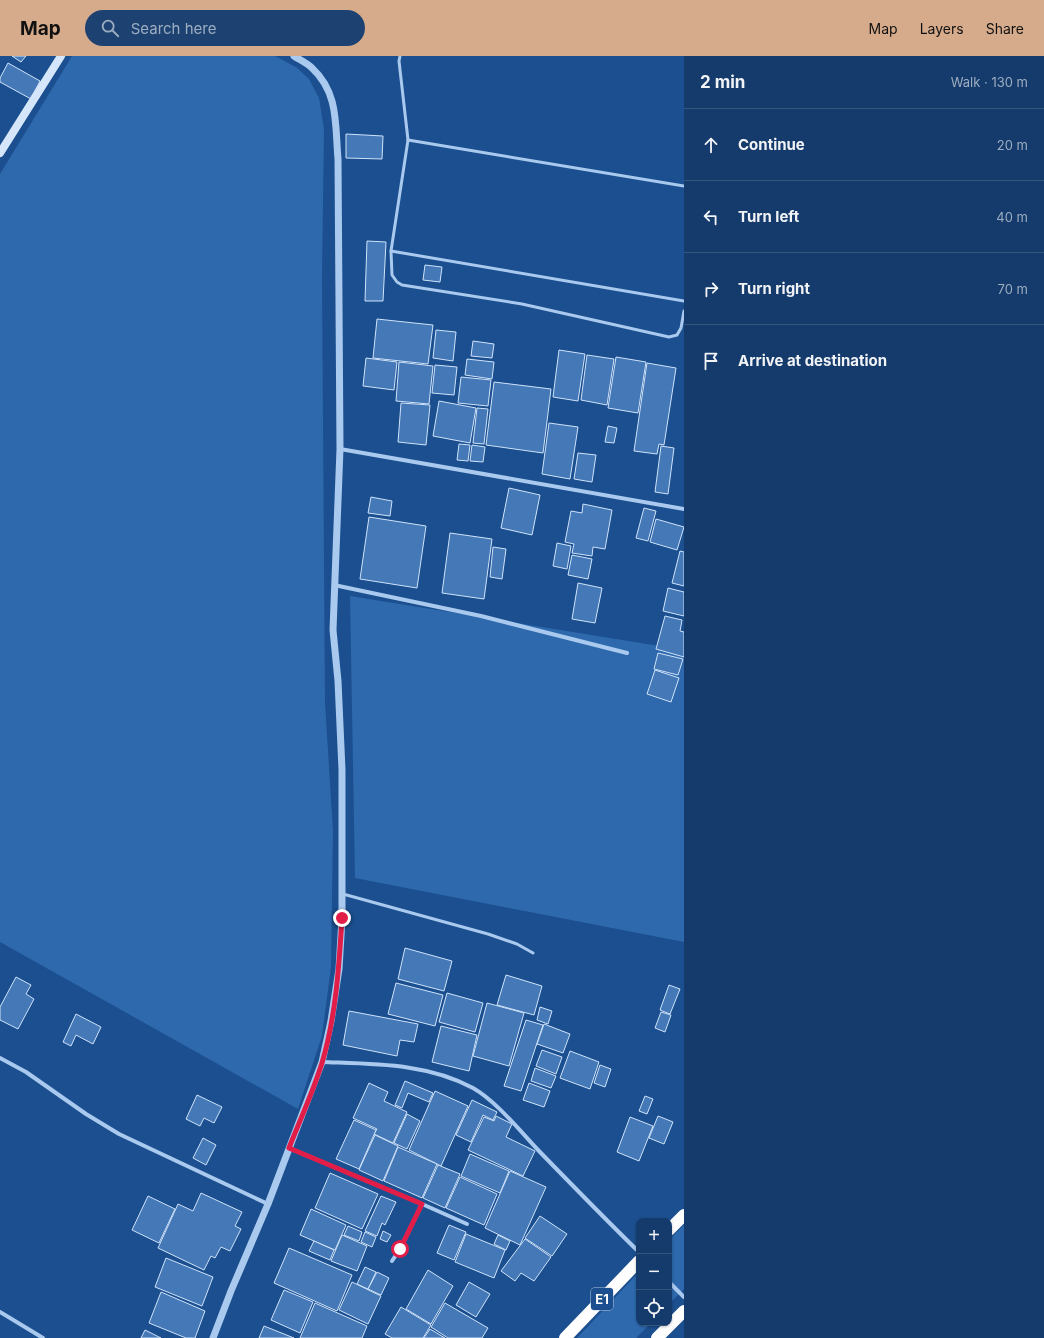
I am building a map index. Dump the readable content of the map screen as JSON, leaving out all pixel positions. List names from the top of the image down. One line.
{"streets":{"highway":["E1"]},"page":{"header":"Map","search":"Search here","nav":["Map","Layers","Share"],"heading":["2 min","Walk · 130 m"],"list":[["Continue","20 m"],["Turn left","40 m"],["Turn right","70 m"],"Arrive at destination"],"map_buttons":["+","−"]}}
